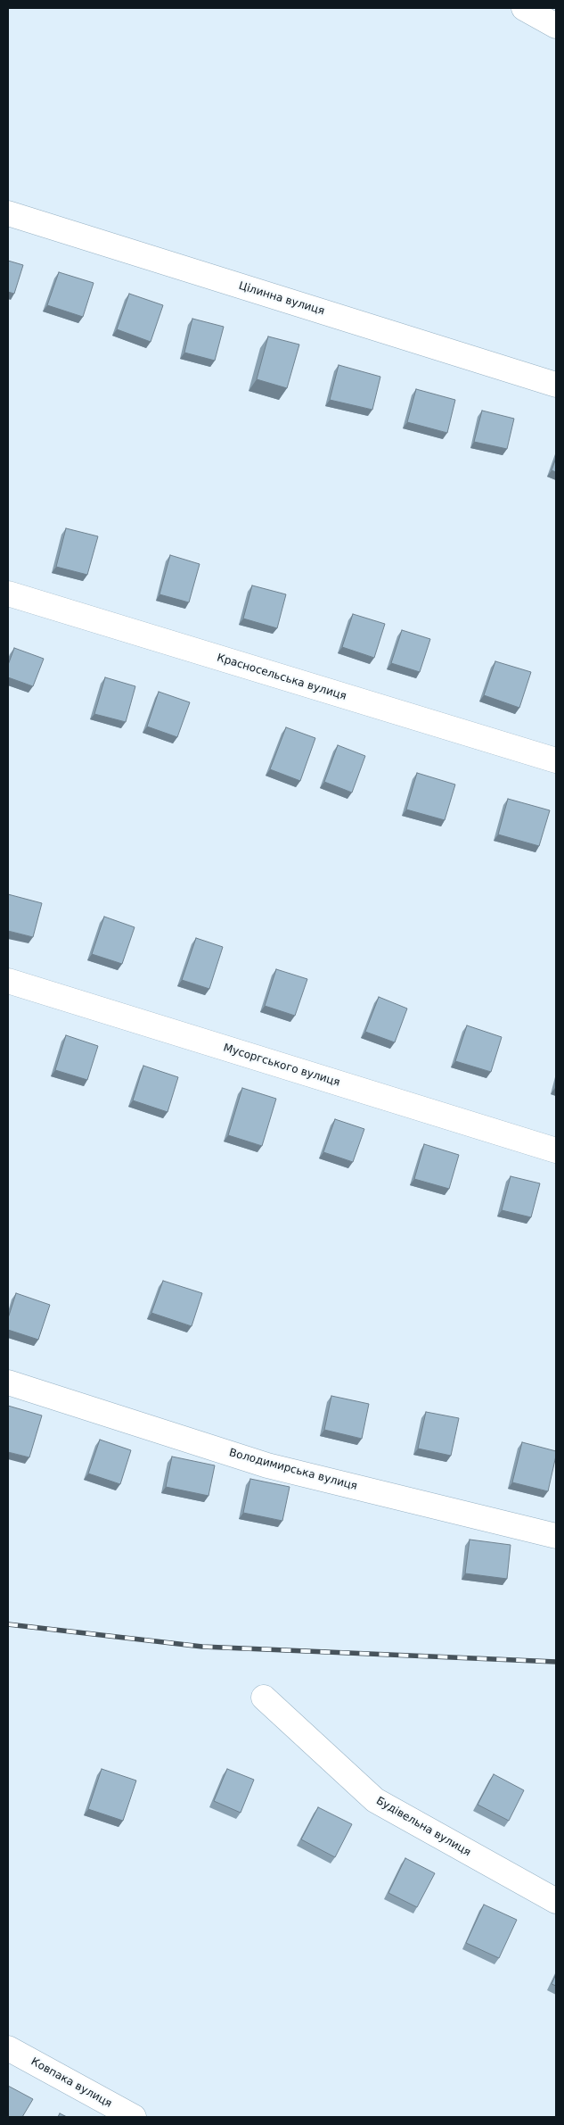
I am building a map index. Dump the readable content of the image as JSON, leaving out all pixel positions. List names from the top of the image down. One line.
{"streets":{"street":["Цілинна вулиця","Красносельська вулиця","Мусоргського вулиця","Володимирська вулиця","Будівельна вулиця","Ковпака вулиця"]}}
